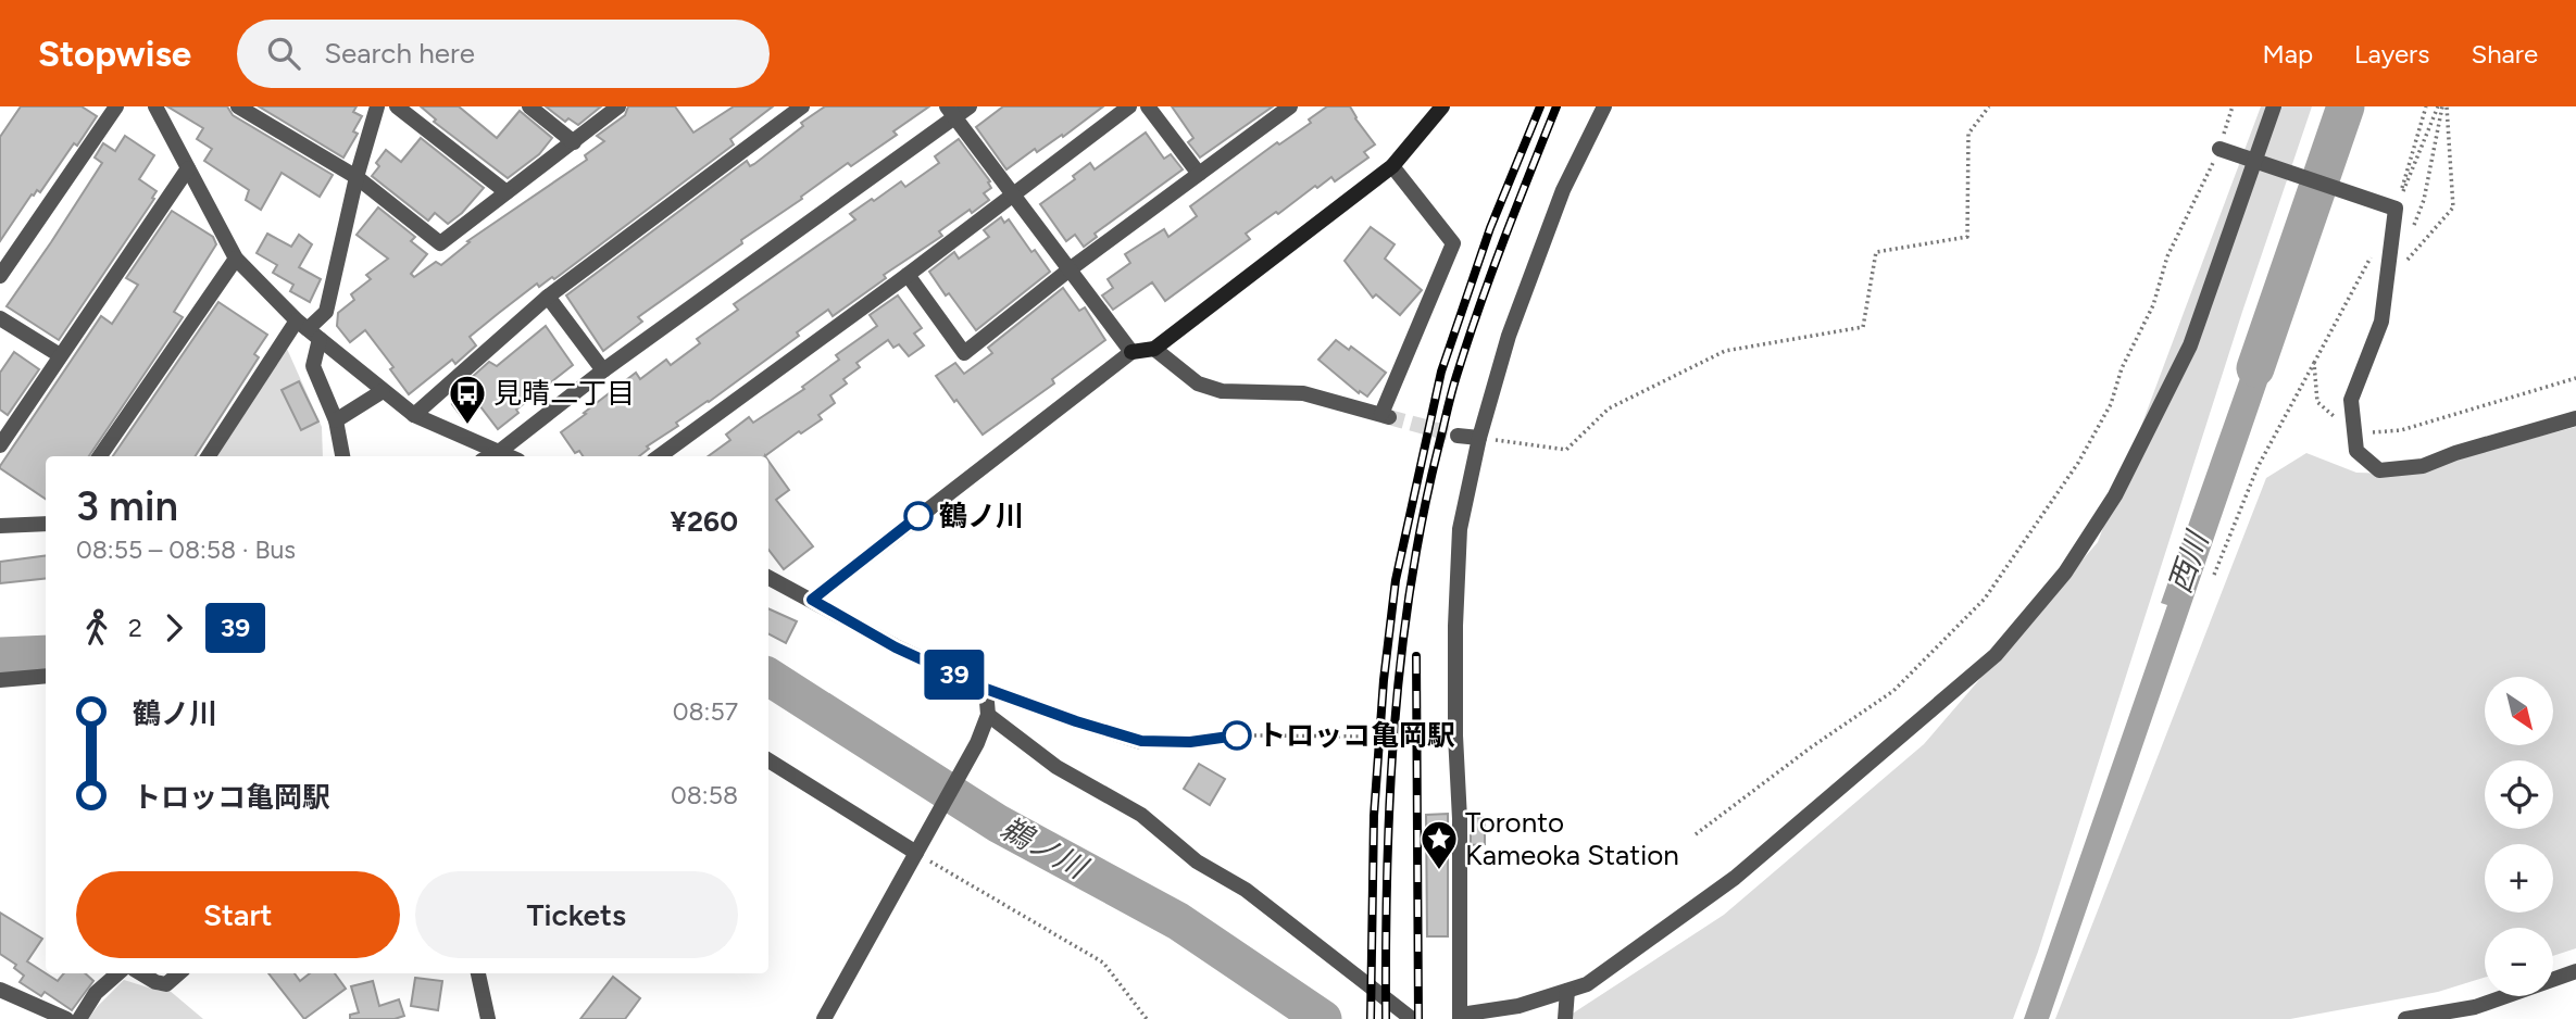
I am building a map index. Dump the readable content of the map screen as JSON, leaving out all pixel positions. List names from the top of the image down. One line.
{"water":["西川","鵜ノ川"],"places":{"bus stop":["見晴二丁目"],"other":["鶴ノ川","トロッコ亀岡駅"],"place":["Toronto Kameoka Station"]},"lines":["bus line 39"],"north":"bottom right","page":{"header":"Stopwise","search":"Search here","nav":["Map","Layers","Share"],"on_map":"39","heading":["3 min","08:55 – 08:58 · Bus","¥260"],"legs":["2","39"],"list":[{"name":"鶴ノ川","value":"08:57"},{"name":"トロッコ亀岡駅","value":"08:58"}],"map_buttons":["+","−"],"buttons":["Start","Tickets"]}}
